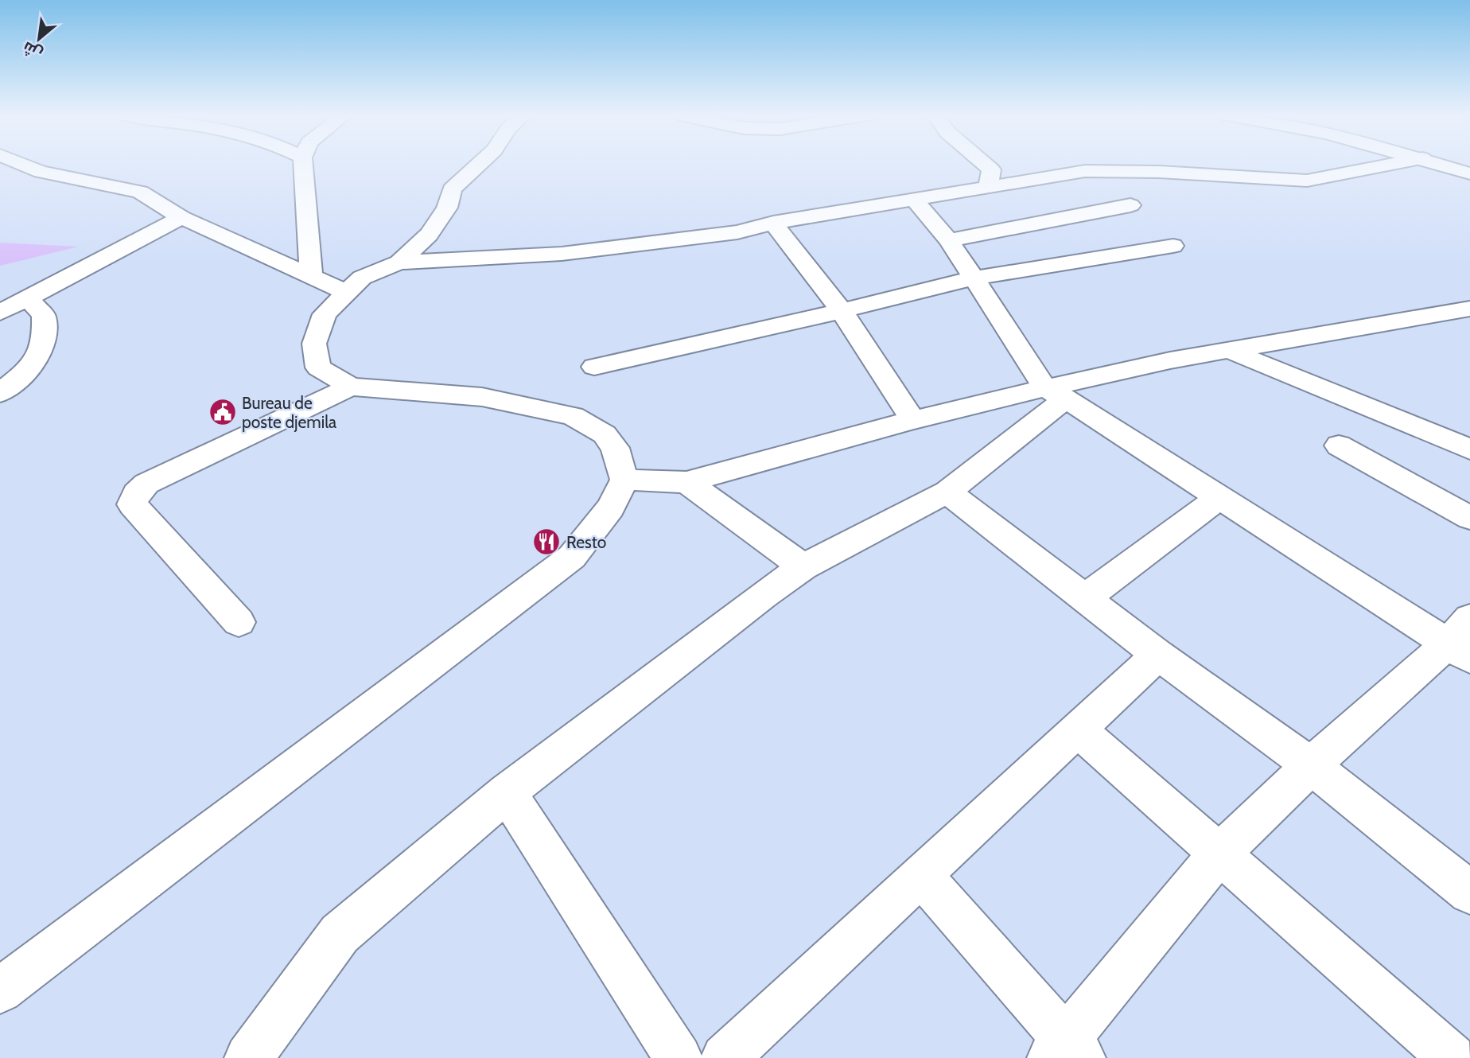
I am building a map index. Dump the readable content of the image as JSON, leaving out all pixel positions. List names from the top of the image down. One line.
{"places":{"public building":["Bureau de poste djemila"],"restaurant":["Resto"]},"north":"bottom left"}
